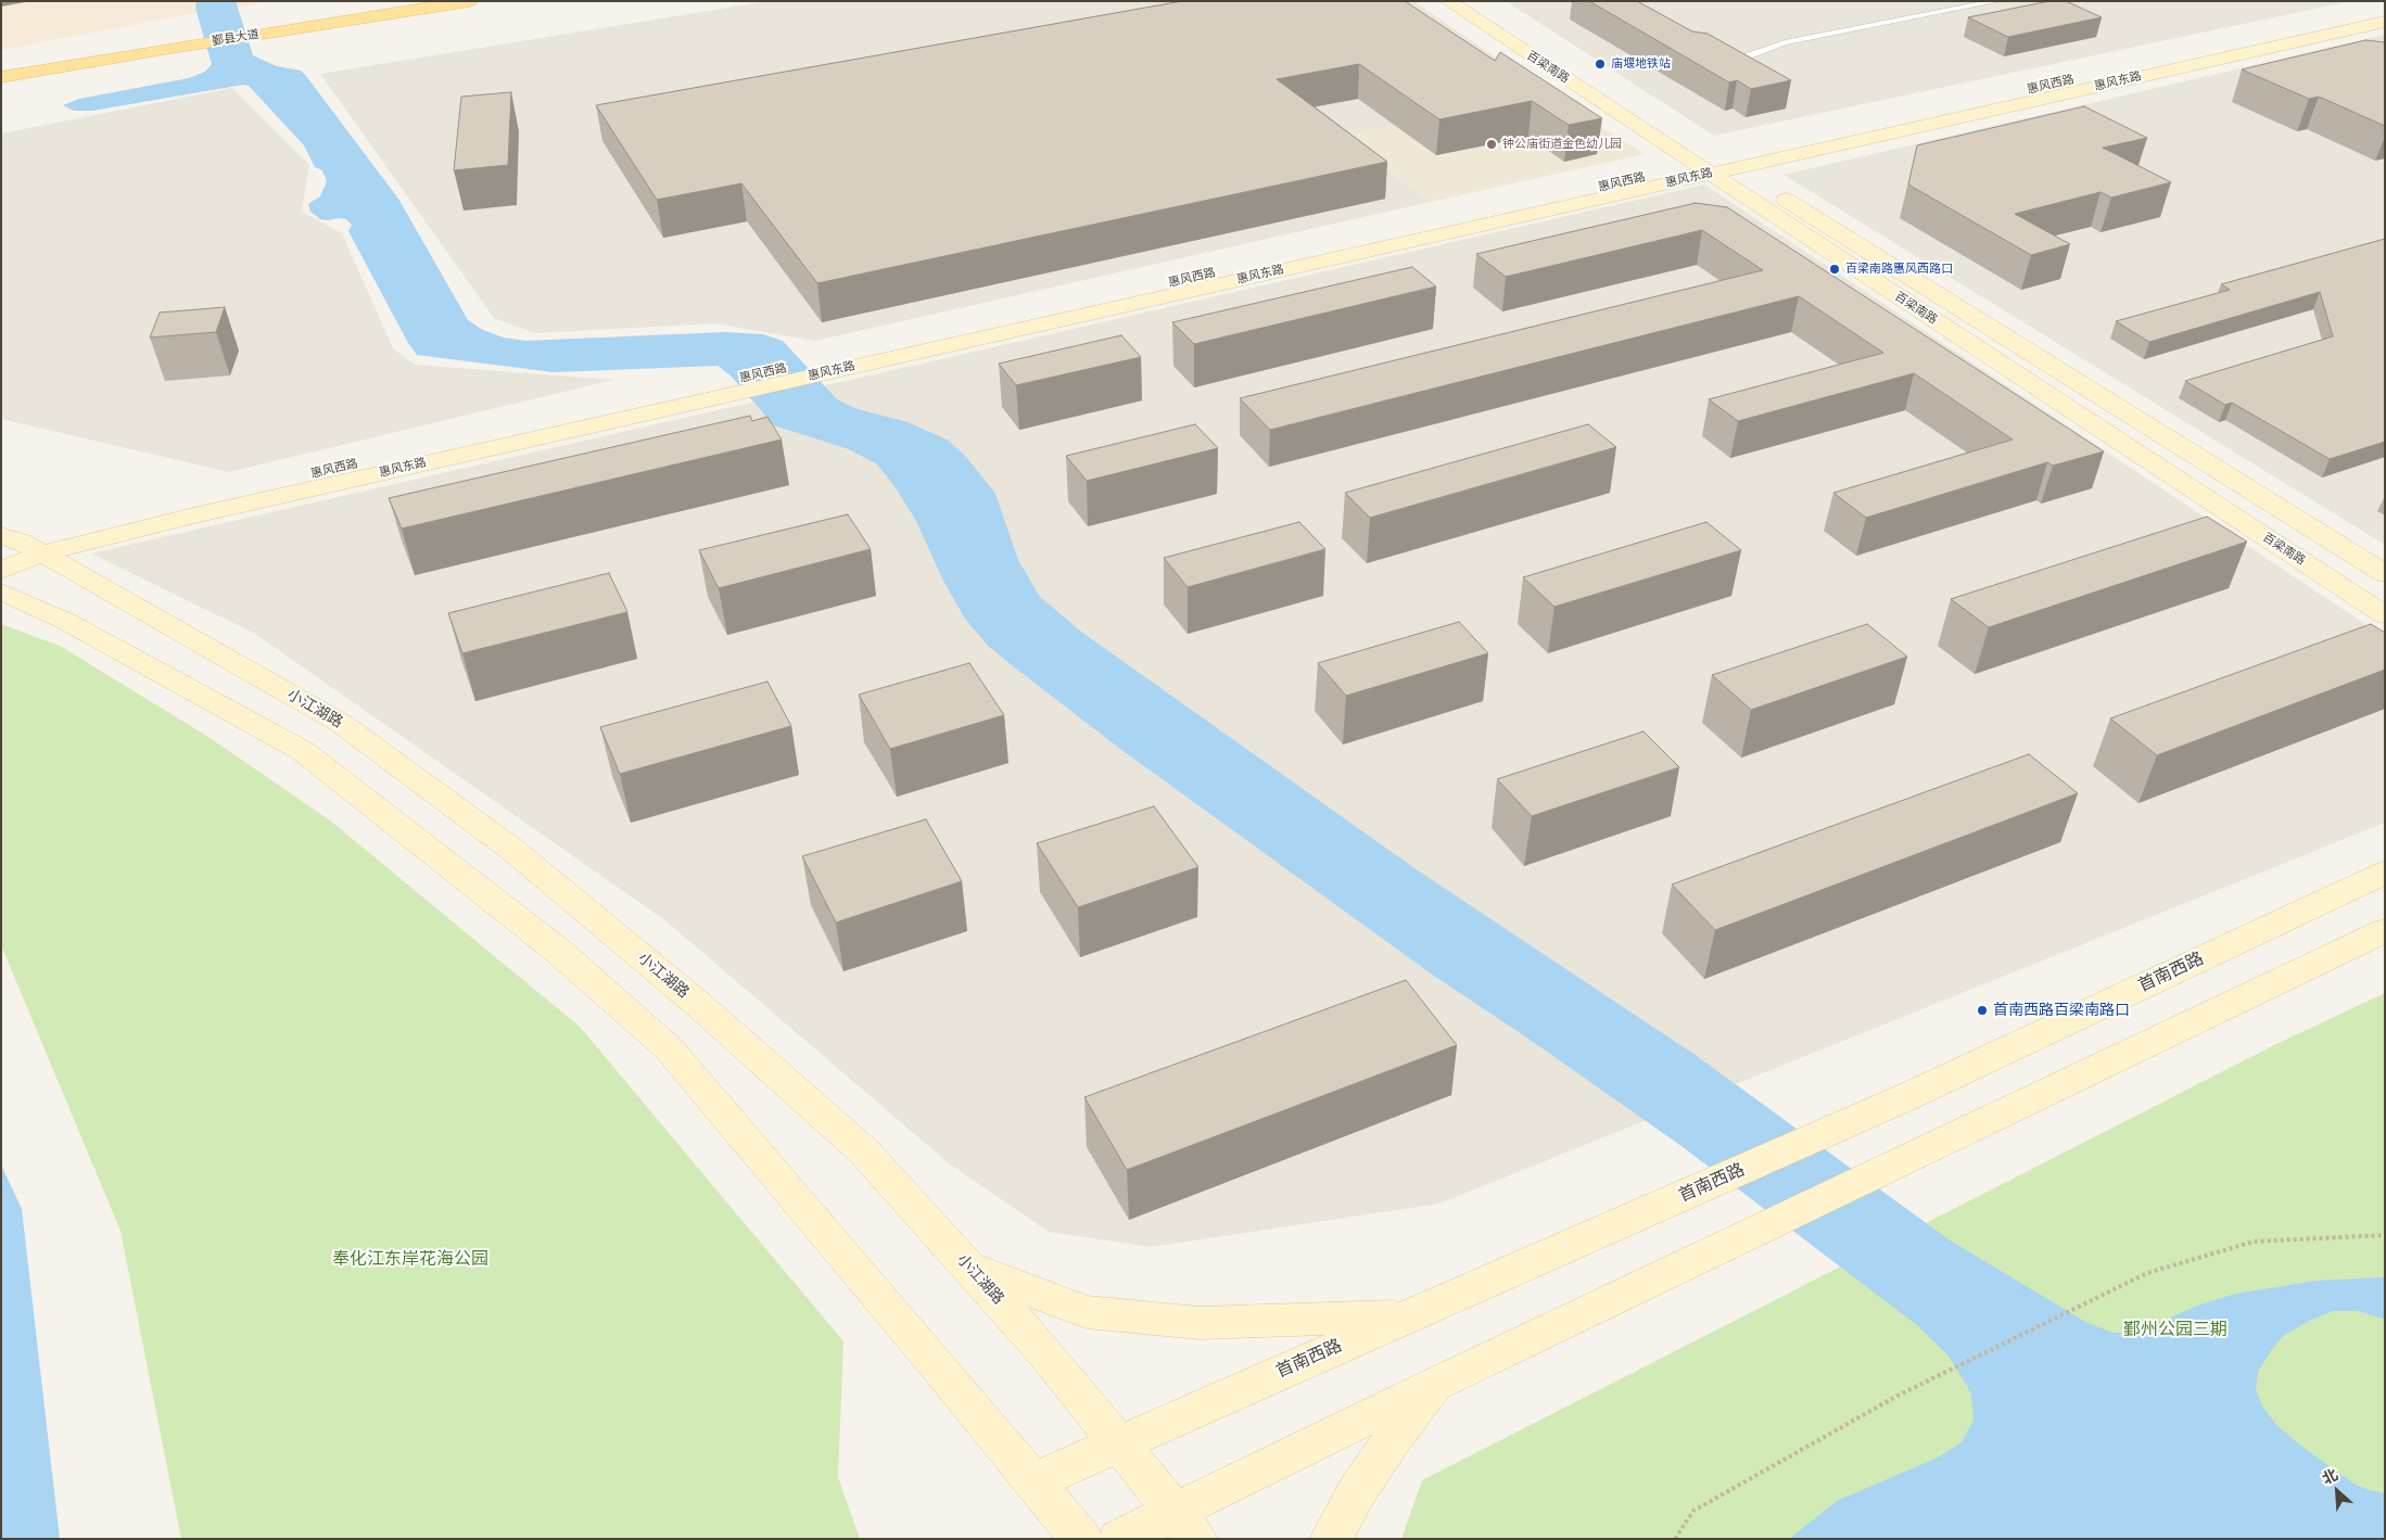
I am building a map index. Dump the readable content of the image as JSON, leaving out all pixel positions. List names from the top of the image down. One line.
{"streets":{"main road":["鄞县大道"],"street":["百梁南路","惠风东路","惠风西路","小江湖路","首南西路"]},"crossings":[["百梁南路","惠风东路"],["百梁南路","惠风西路"],["惠风东路","惠风西路"],["惠风东路","小江湖路"],["小江湖路","首南西路"]],"parks":["奉化江东岸花海公园","鄞州公园三期"],"places":["庙堰地铁站","钟公庙街道金色幼儿园","百梁南路惠风西路口","首南西路百梁南路口"],"north":"top left"}
